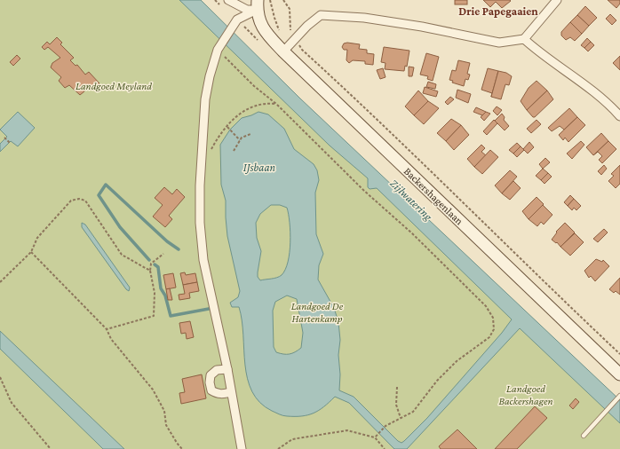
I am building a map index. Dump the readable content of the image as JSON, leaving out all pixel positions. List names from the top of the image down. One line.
{"streets":{"street":["Backershagenlaan"]},"districts":["Drie Papegaaien"],"water":["IJsbaan","Zijlwatering"],"parks":["Landgoed Meyland","Landgoed De Hartenkamp","Landgoed Backershagen"]}
